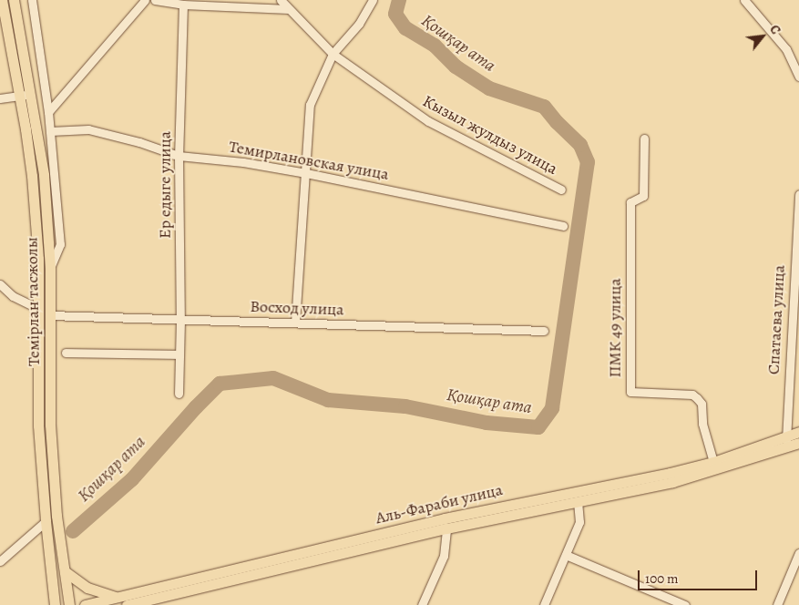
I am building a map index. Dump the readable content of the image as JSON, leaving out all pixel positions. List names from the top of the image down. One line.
{"streets":{"main road":["Темірлан тасжолы","Аль-Фараби улица"],"street":["Кызыл жулдыз улица","Темирлановская улица","Ер едыге улица","Восход улица","Спатаева улица","ПМК 49 улица"]},"crossings":[["Темирлановская улица","Ер едыге улица"],["Ер едыге улица","Восход улица"],["Темірлан тасжолы","Восход улица"],["Спатаева улица","Аль-Фараби улица"],["ПМК 49 улица","Аль-Фараби улица"]],"water":["Қошқар ата"],"scale_bar":"100 m","north":"top right"}
